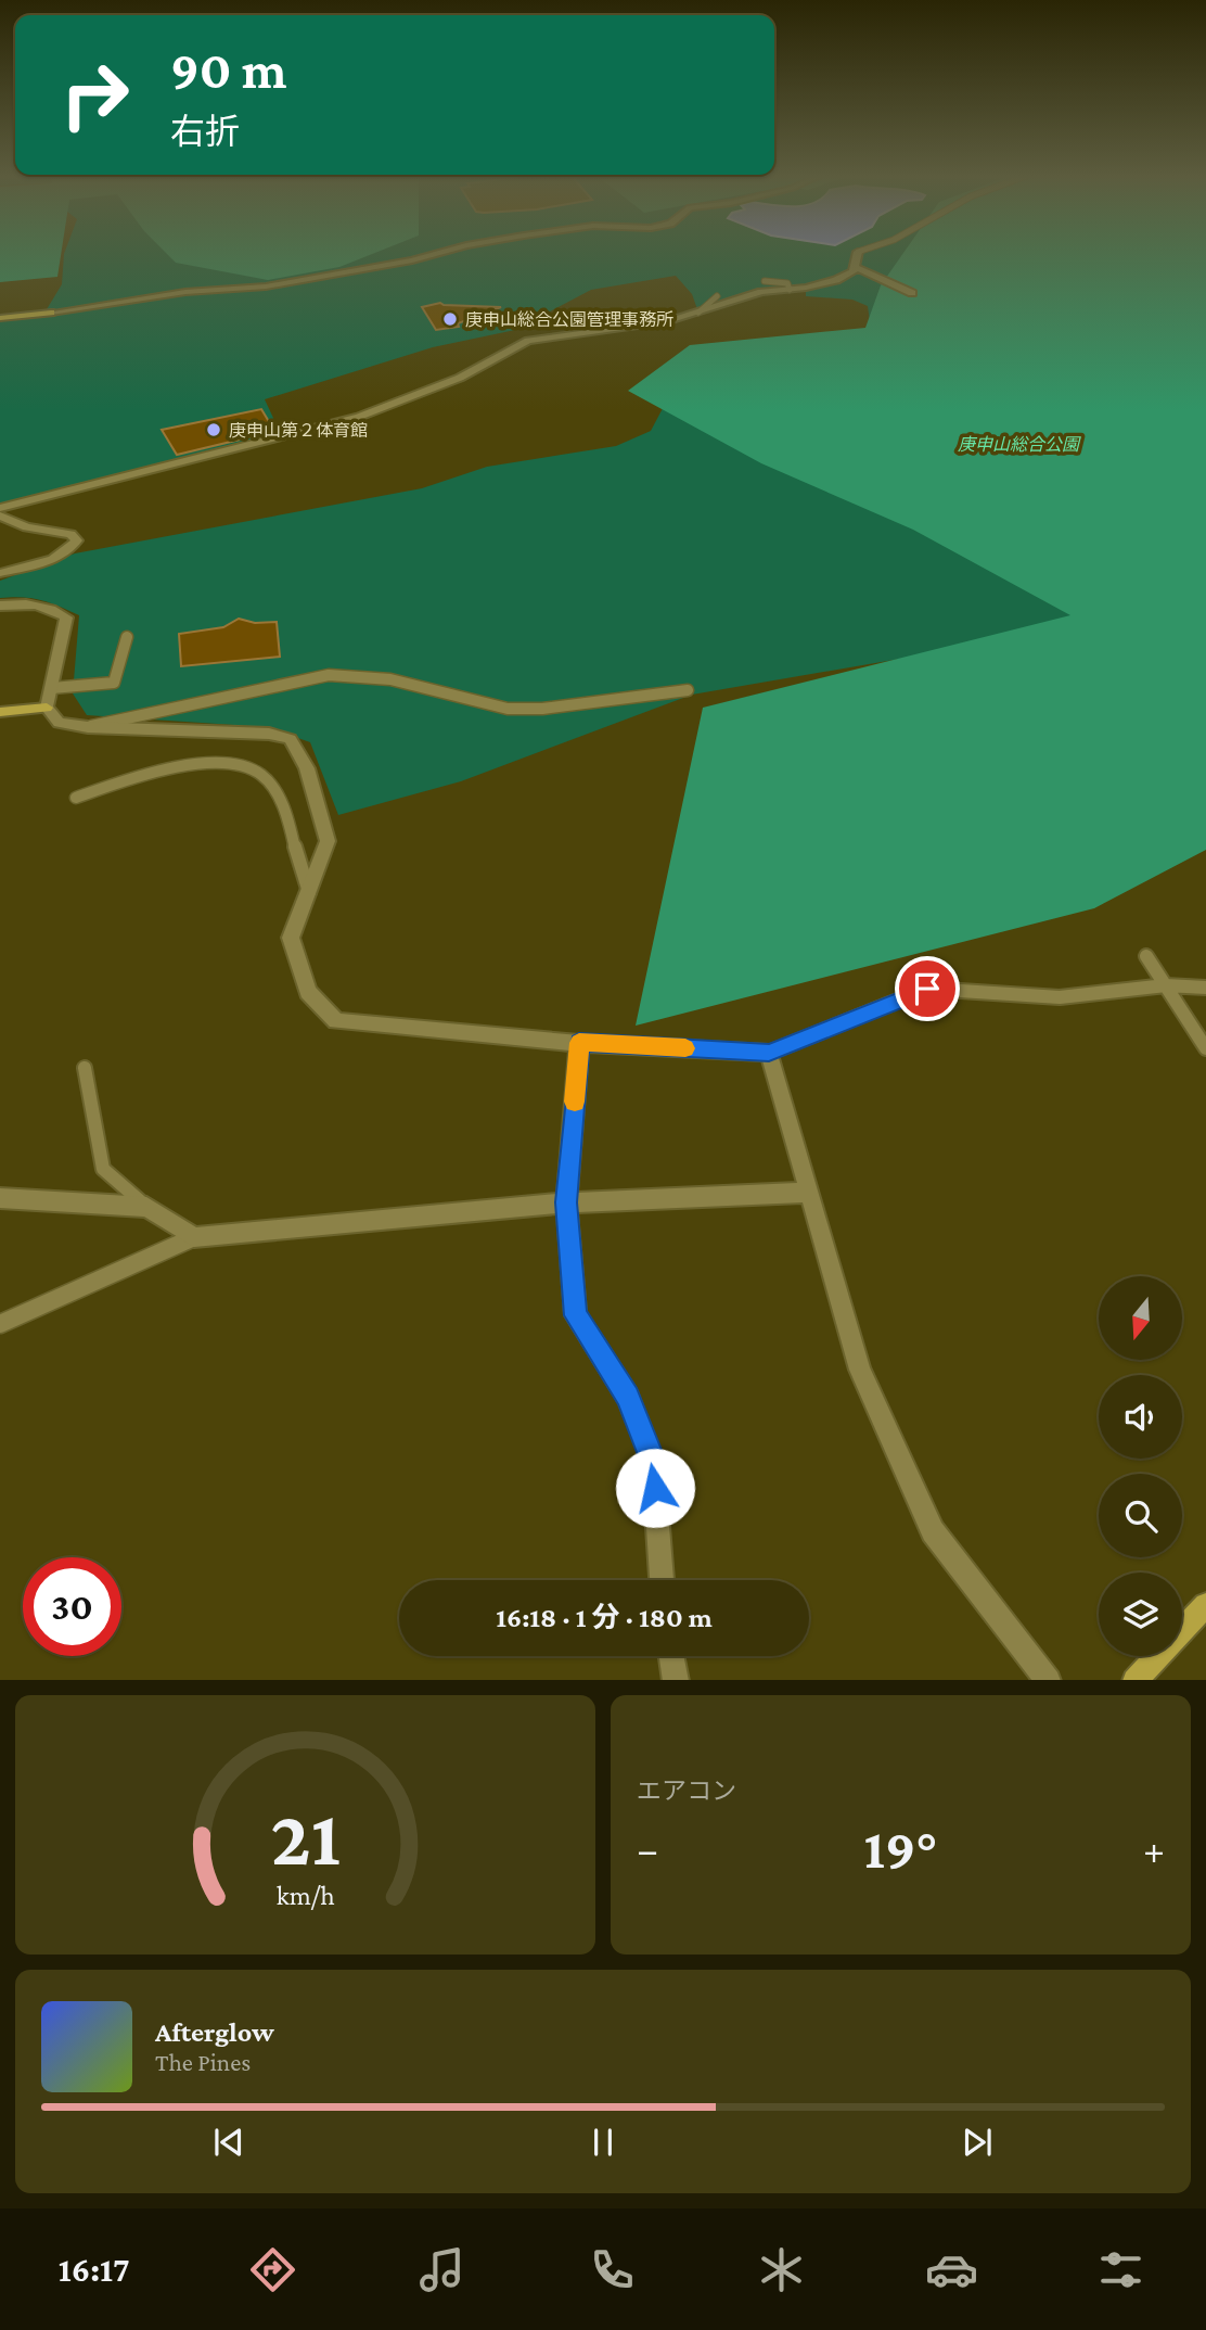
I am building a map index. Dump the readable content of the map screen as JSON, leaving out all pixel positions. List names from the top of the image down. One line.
{"parks":["庚申山総合公園"],"places":["庚申山総合公園管理事務所","庚申山第２体育館"],"north":"bottom","page":{"turn":["90 m","右折"],"limit":"30","trip":"16:18 · 1 分 · 180 m","tile":"エアコン","heat":["−","19°","+"],"song":["Afterglow","The Pines"],"tabs":"16:17","gauge":["21","km/h"]}}
